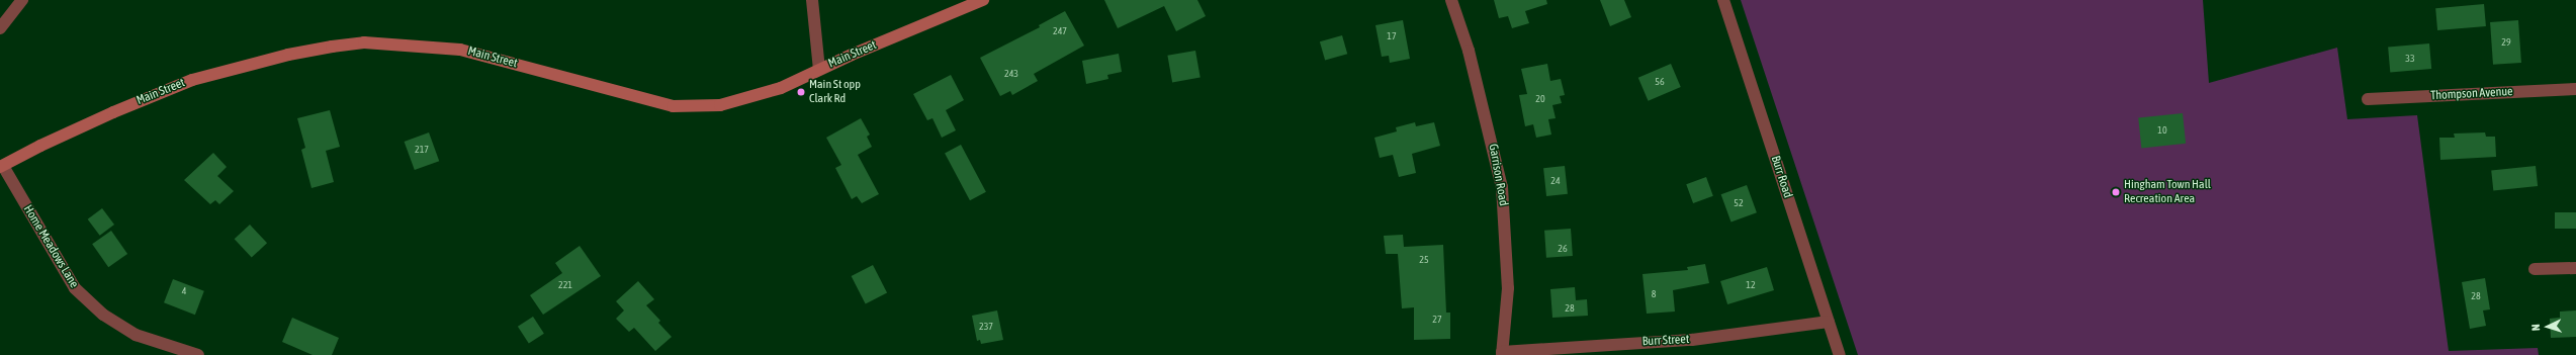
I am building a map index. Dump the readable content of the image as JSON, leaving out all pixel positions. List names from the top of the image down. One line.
{"streets":{"main road":["Main Street"],"street":["Thompson Avenue","Garrison Road","Burr Road","Home Meadows Lane","Burr Street"]},"crossings":[["Main Street","Home Meadows Lane"],["Garrison Road","Burr Street"],["Burr Road","Burr Street"]],"places":["Main St opp Clark Rd","Hingham Town Hall Recreation Area"],"house_numbers":["247","17","29","33","243","56","20","10","217","24","52","26","25","221","12","4","8","28","28","27","237"],"north":"left"}
